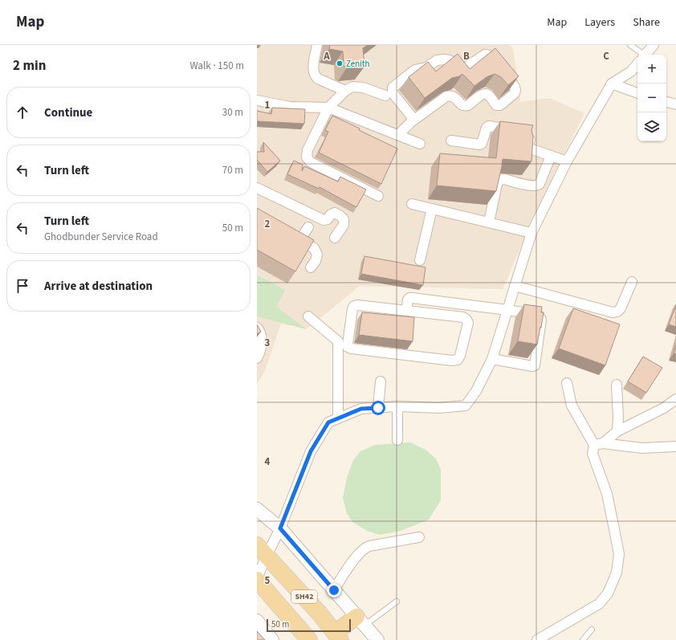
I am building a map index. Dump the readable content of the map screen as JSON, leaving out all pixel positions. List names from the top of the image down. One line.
{"streets":{"main road":["SH42"]},"places":["Zenith"],"scale_bar":"50 m","page":{"header":"Map","nav":["Map","Layers","Share"],"heading":["2 min","Walk · 150 m"],"map_buttons":["+","−"],"list":[["Continue","30 m"],["Turn left","70 m"],["Turn left","Ghodbunder Service Road","50 m"],"Arrive at destination"],"scale":"50 m"},"grid":{"columns":["A","B","C"],"rows":["1","2","3","4","5"]}}
